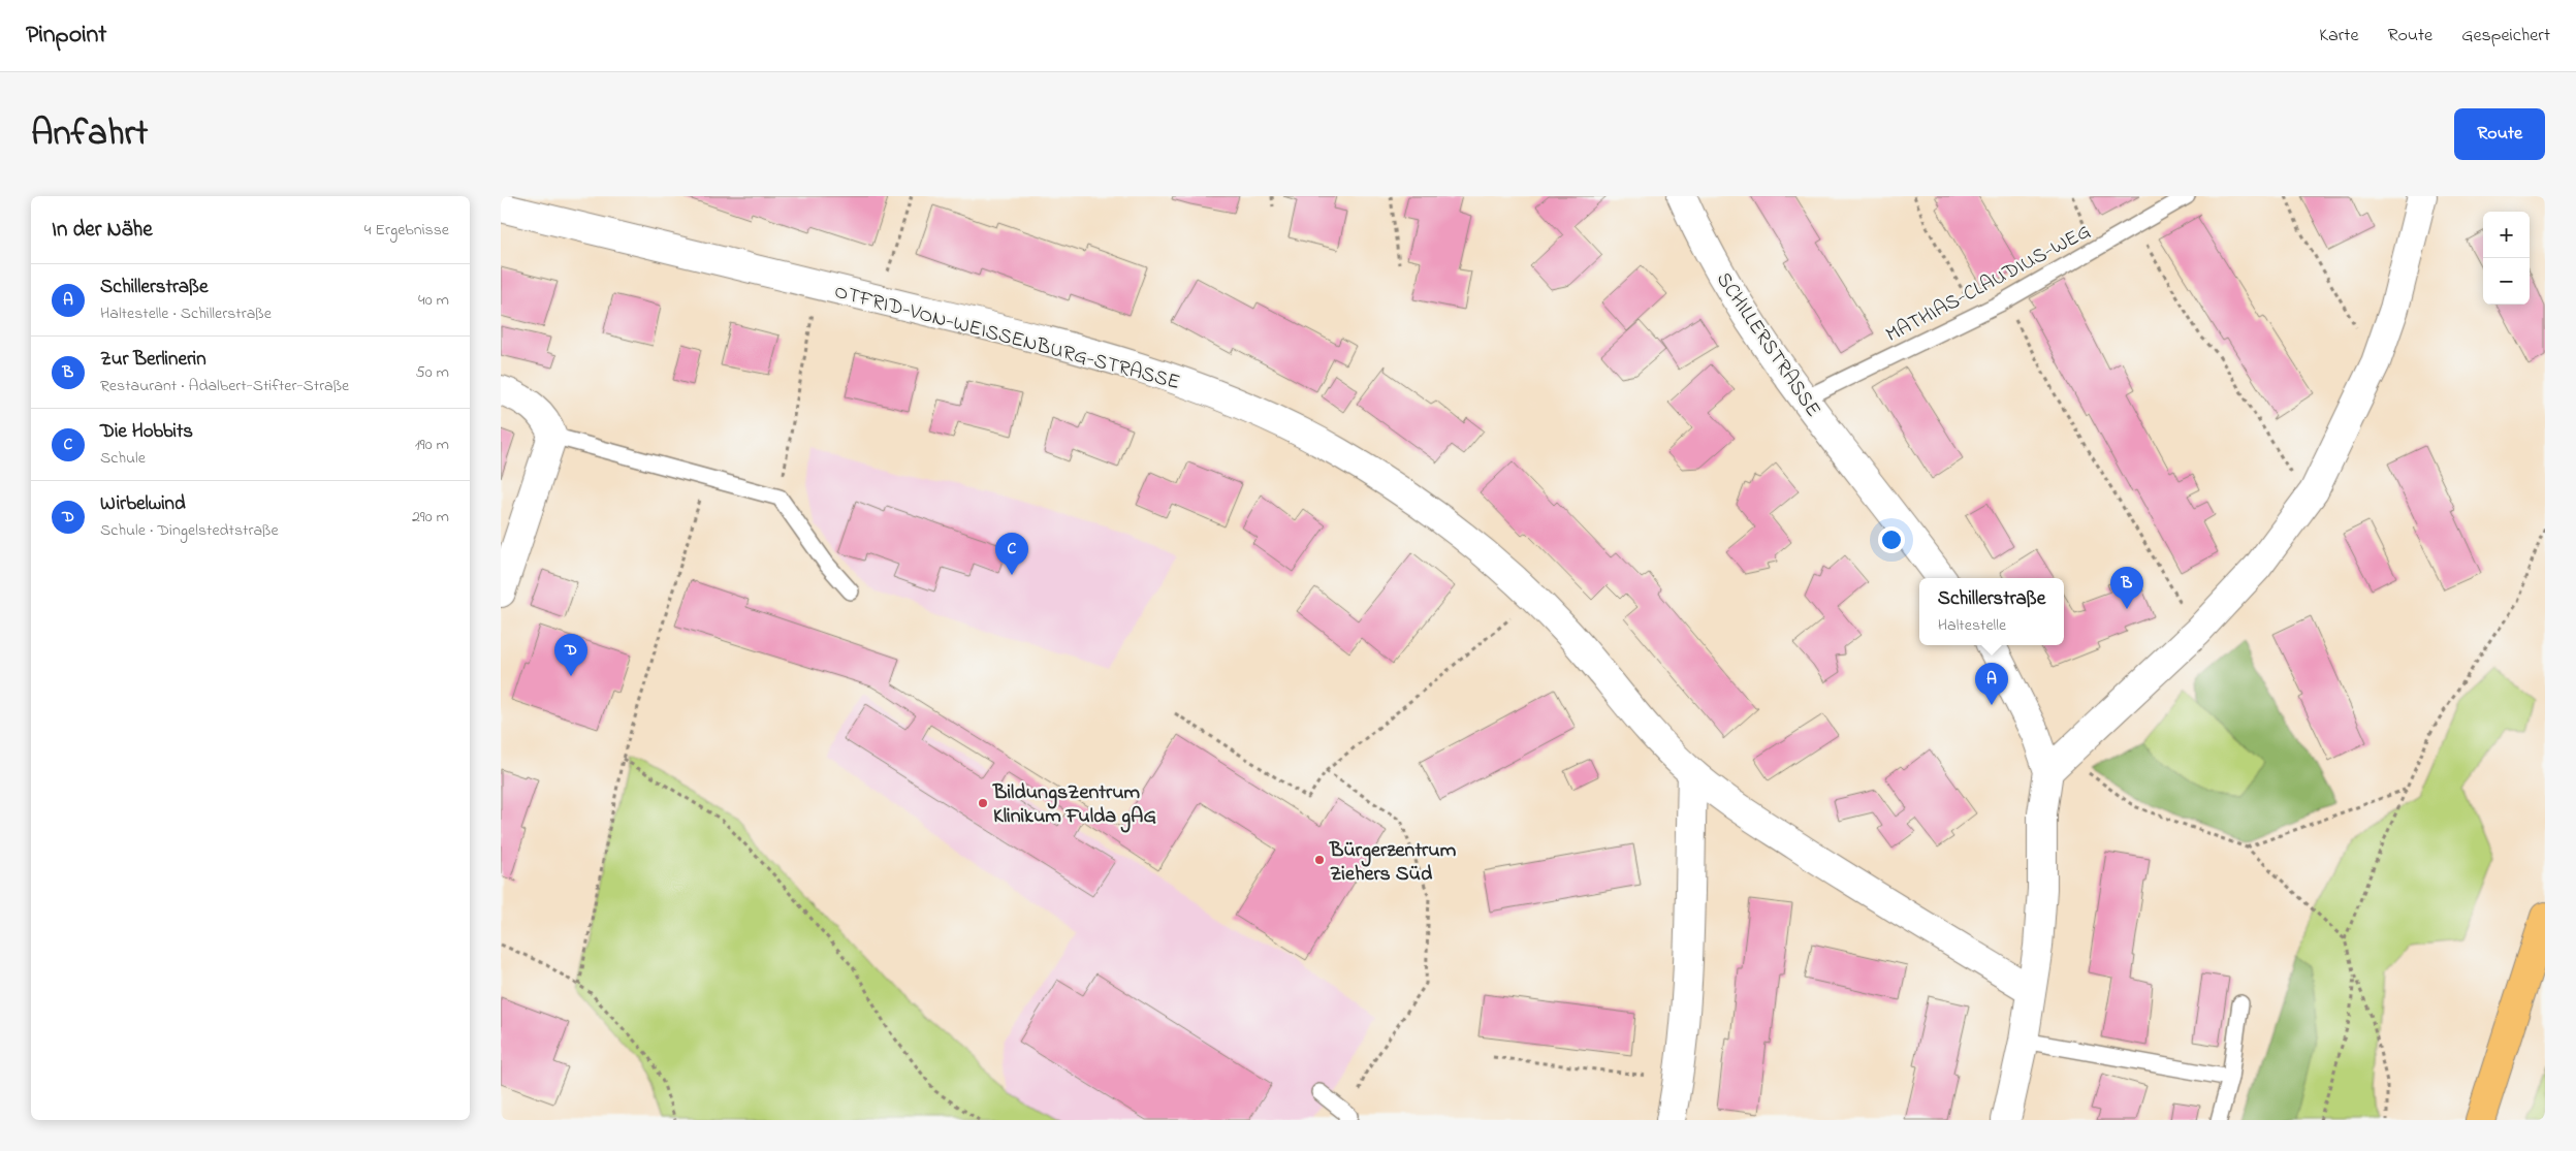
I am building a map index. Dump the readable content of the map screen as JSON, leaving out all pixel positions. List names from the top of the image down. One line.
{"streets":{"street":["OTFRID-VON-WEISSENBURG-STRASSE","SCHILLERSTRASSE"],"lane":["MATHIAS-CLAUDIUS-WEG"]},"crossings":[["MATHIAS-CLAUDIUS-WEG","SCHILLERSTRASSE"]],"places":["BildungsZentrum Klinikum Fulda gAG","Bürgerzentrum Ziehers Süd"],"page":{"header":"Pinpoint","nav":["Karte","Route","Gespeichert"],"title":"Anfahrt","buttons":"Route","heading":["In der Nähe","4 Ergebnisse"],"map_buttons":["+","−"],"list":[{"mark":"A","name":"Schillerstraße","note":"Haltestelle · Schillerstraße","value":"40 m"},{"mark":"B","name":"Zur Berlinerin","note":"Restaurant · Adalbert-Stifter-Straße","value":"50 m"},{"mark":"C","name":"Die Hobbits","note":"Schule","value":"190 m"},{"mark":"D","name":"Wirbelwind","note":"Schule · Dingelstedtstraße","value":"290 m"}],"pins":["C","B","D","A"],"popup":["Schillerstraße","Haltestelle"]}}
